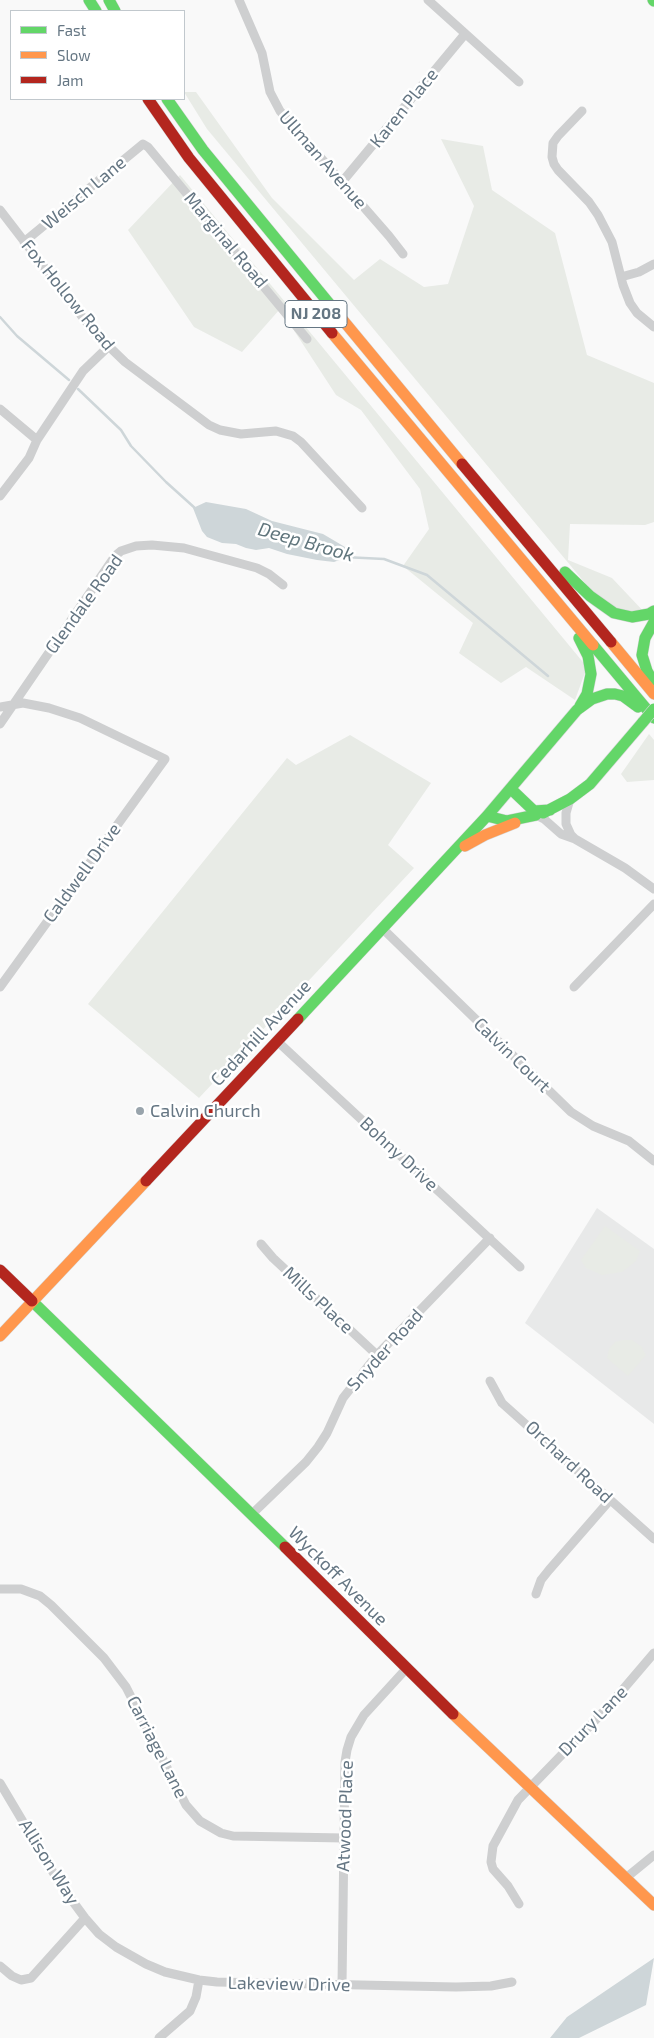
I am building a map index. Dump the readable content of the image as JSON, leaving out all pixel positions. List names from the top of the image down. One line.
{"streets":{"main road":["NJ 208","Cedarhill Avenue","Wyckoff Avenue"],"street":["Karen Place","Ullman Avenue","Weisch Lane","Marginal Road","Fox Hollow Road","Glendale Road","Caldwell Drive","Calvin Court","Bohny Drive","Mills Place","Snyder Road","Orchard Road","Drury Lane","Carriage Lane","Atwood Place","Allison Way","Lakeview Drive"]},"crossings":[["Karen Place","Ullman Avenue"],["Weisch Lane","Marginal Road"],["Weisch Lane","Fox Hollow Road"],["NJ 208","Cedarhill Avenue"],["Glendale Road","Caldwell Drive"],["Cedarhill Avenue","Calvin Court"],["Cedarhill Avenue","Bohny Drive"],["Cedarhill Avenue","Wyckoff Avenue"],["Bohny Drive","Snyder Road"],["Mills Place","Snyder Road"],["Snyder Road","Wyckoff Avenue"],["Wyckoff Avenue","Drury Lane"],["Wyckoff Avenue","Atwood Place"],["Carriage Lane","Atwood Place"],["Atwood Place","Lakeview Drive"],["Allison Way","Lakeview Drive"]],"water":["Deep Brook"],"places":["Calvin Church"],"legend":["Fast","Slow","Jam"]}
